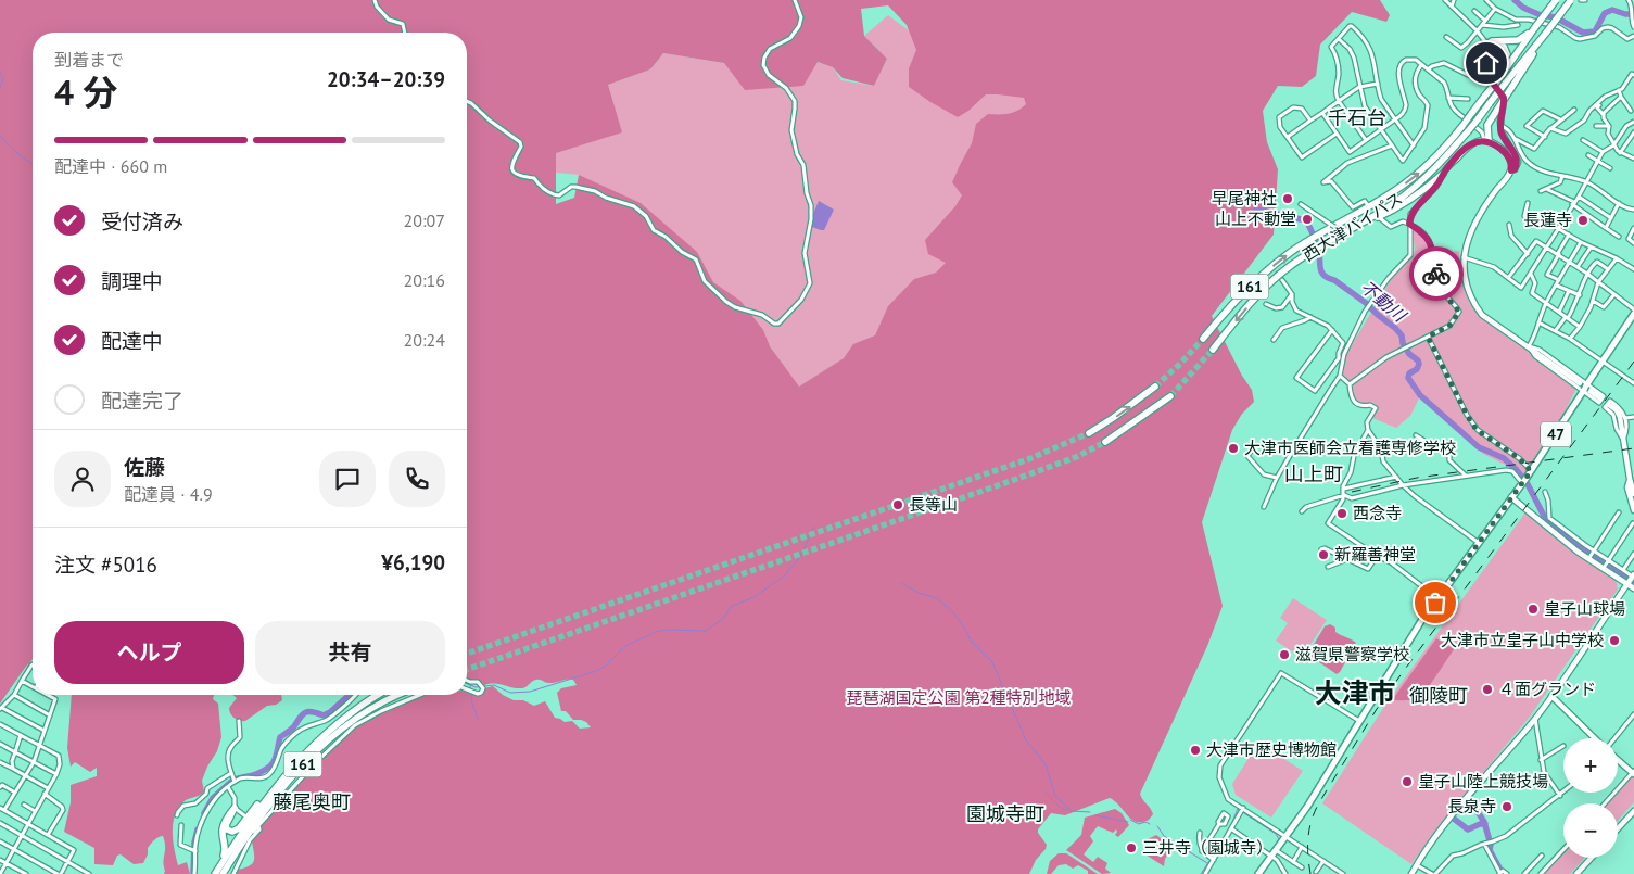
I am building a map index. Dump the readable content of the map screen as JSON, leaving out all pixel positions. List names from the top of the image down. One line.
{"streets":{"highway":["西大津バイパス","161"],"main road":["47"]},"districts":["千石台","山上町","大津市","御陵町","藤尾奥町","園城寺町"],"water":["不動川"],"parks":["琵琶湖国定公園 第2種特別地域"],"places":["早尾神社","山上不動堂","長蓮寺","大津市医師会立看護専修学校","長等山","西念寺","新羅善神堂","皇子山球場","大津市立皇子山中学校","滋賀県警察学校","４面グランド","大津市歴史博物館","皇子山陸上競技場","長泉寺","三井寺（園城寺）"],"page":{"heading":["4 分","到着まで","20:34–20:39"],"panel":["佐藤","配達員 · 4.9","注文 #5016","¥6,190"],"bar":"配達中 · 660 m","list":[["受付済み","20:07"],["調理中","20:16"],["配達中","20:24"],"配達完了"],"buttons":["ヘルプ","共有"],"map_buttons":["+","−"]}}
